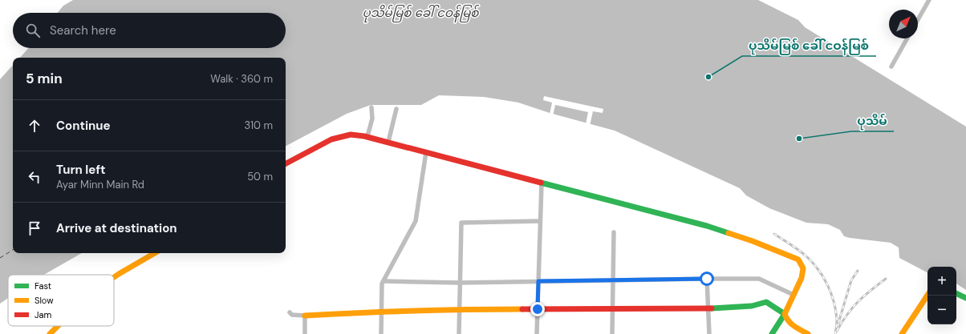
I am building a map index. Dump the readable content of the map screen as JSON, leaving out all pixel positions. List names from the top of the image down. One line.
{"water":["ပုသိမ်မြစ် ခေါ် ငဝန်မြစ်"],"places":["ပုသိမ်မြစ် ခေါ် ငဝန်မြစ်","ပုသိမ်"],"legend":["Fast","Slow","Jam"],"north":"top right","page":{"search":"Search here","heading":["5 min","Walk · 360 m"],"list":[["Continue","310 m"],["Turn left","Ayar Minn Main Rd","50 m"],"Arrive at destination"],"map_buttons":["+","−"]}}
